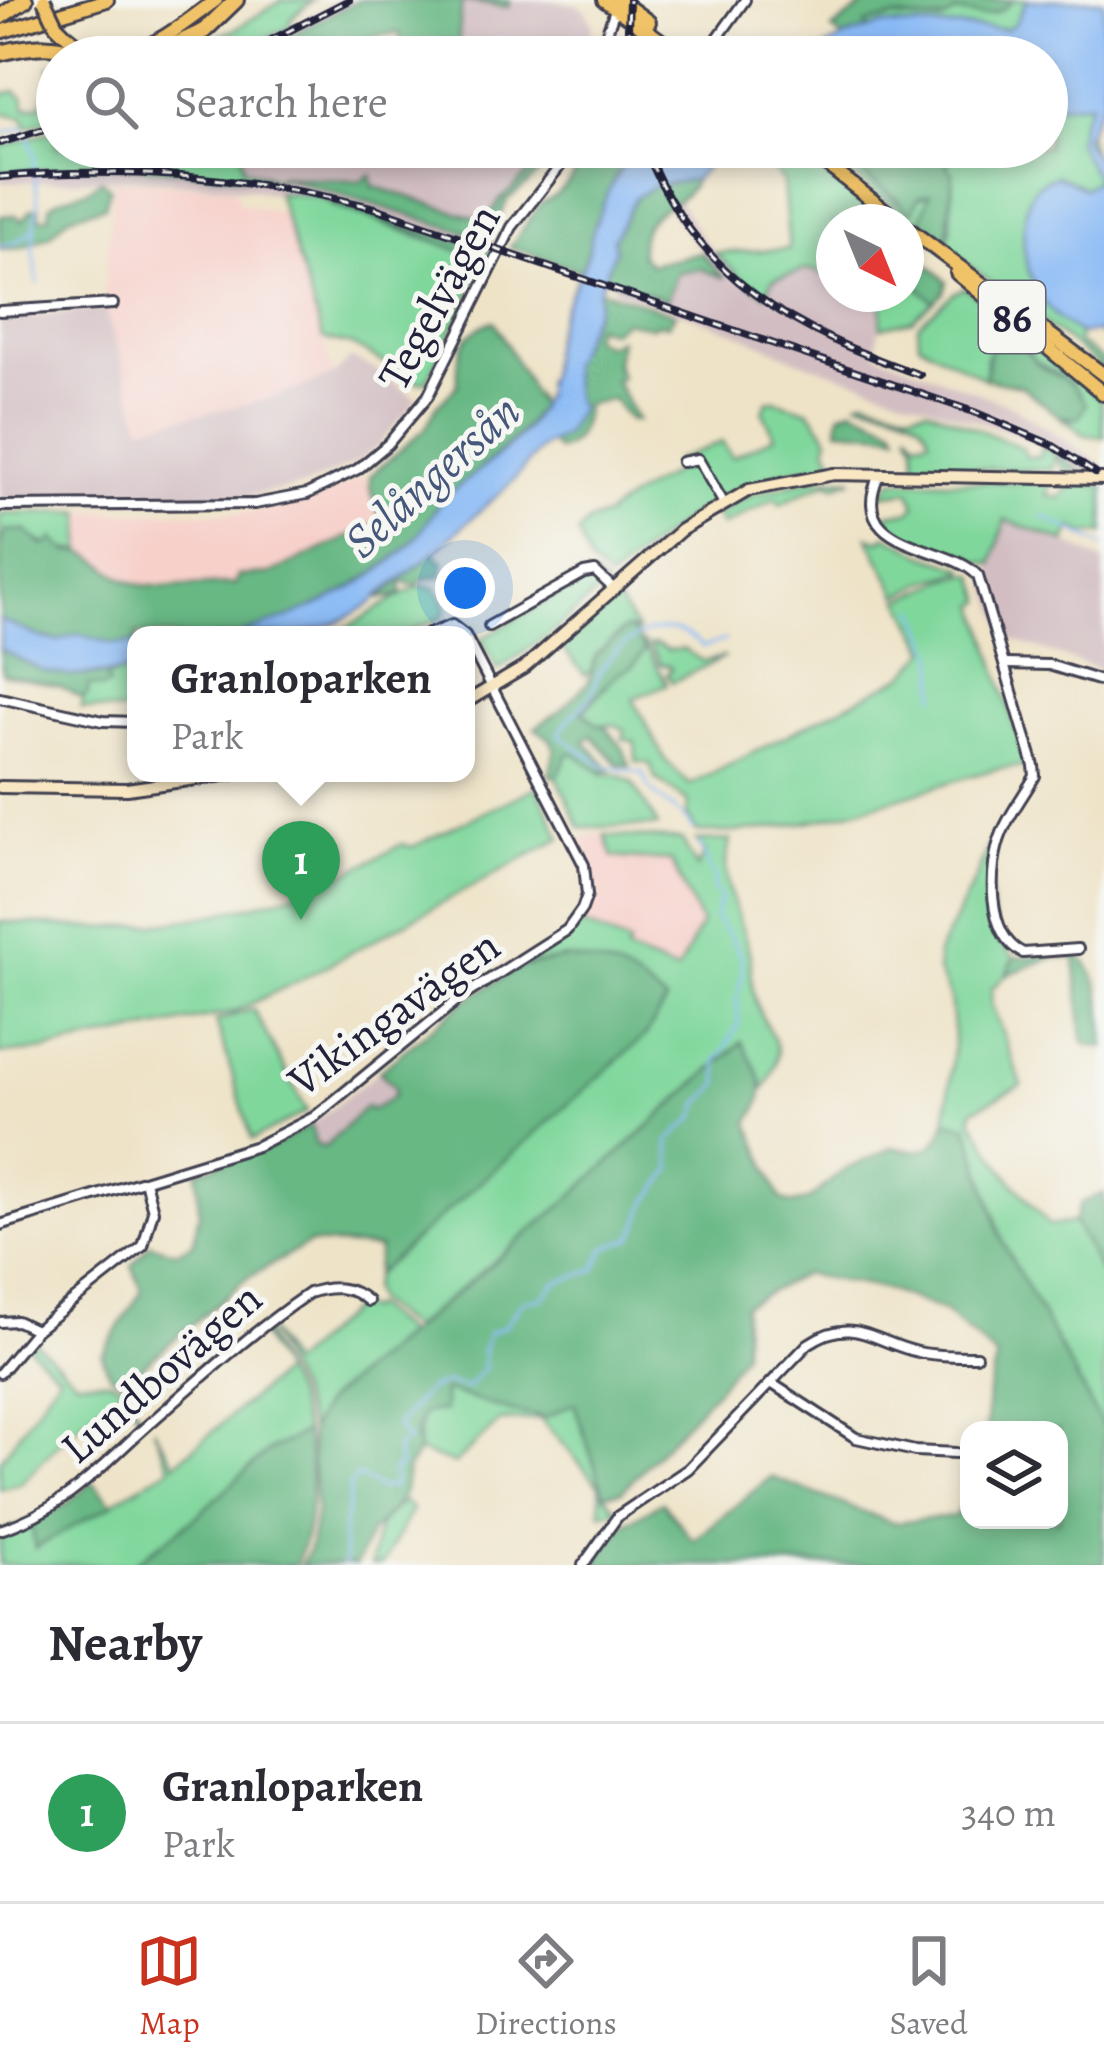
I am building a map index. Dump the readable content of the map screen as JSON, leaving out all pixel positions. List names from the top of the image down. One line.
{"streets":{"main road":["86"],"street":["Tegelvägen","Vikingavägen","Lundbovägen"]},"water":["Selångersån"],"north":"bottom right","page":{"search":"Search here","popup":["Granloparken","Park"],"pins":"1","heading":"Nearby","list":[{"mark":"1","name":"Granloparken","note":"Park","value":"340 m"}],"nav":["Map","Directions","Saved"]}}
